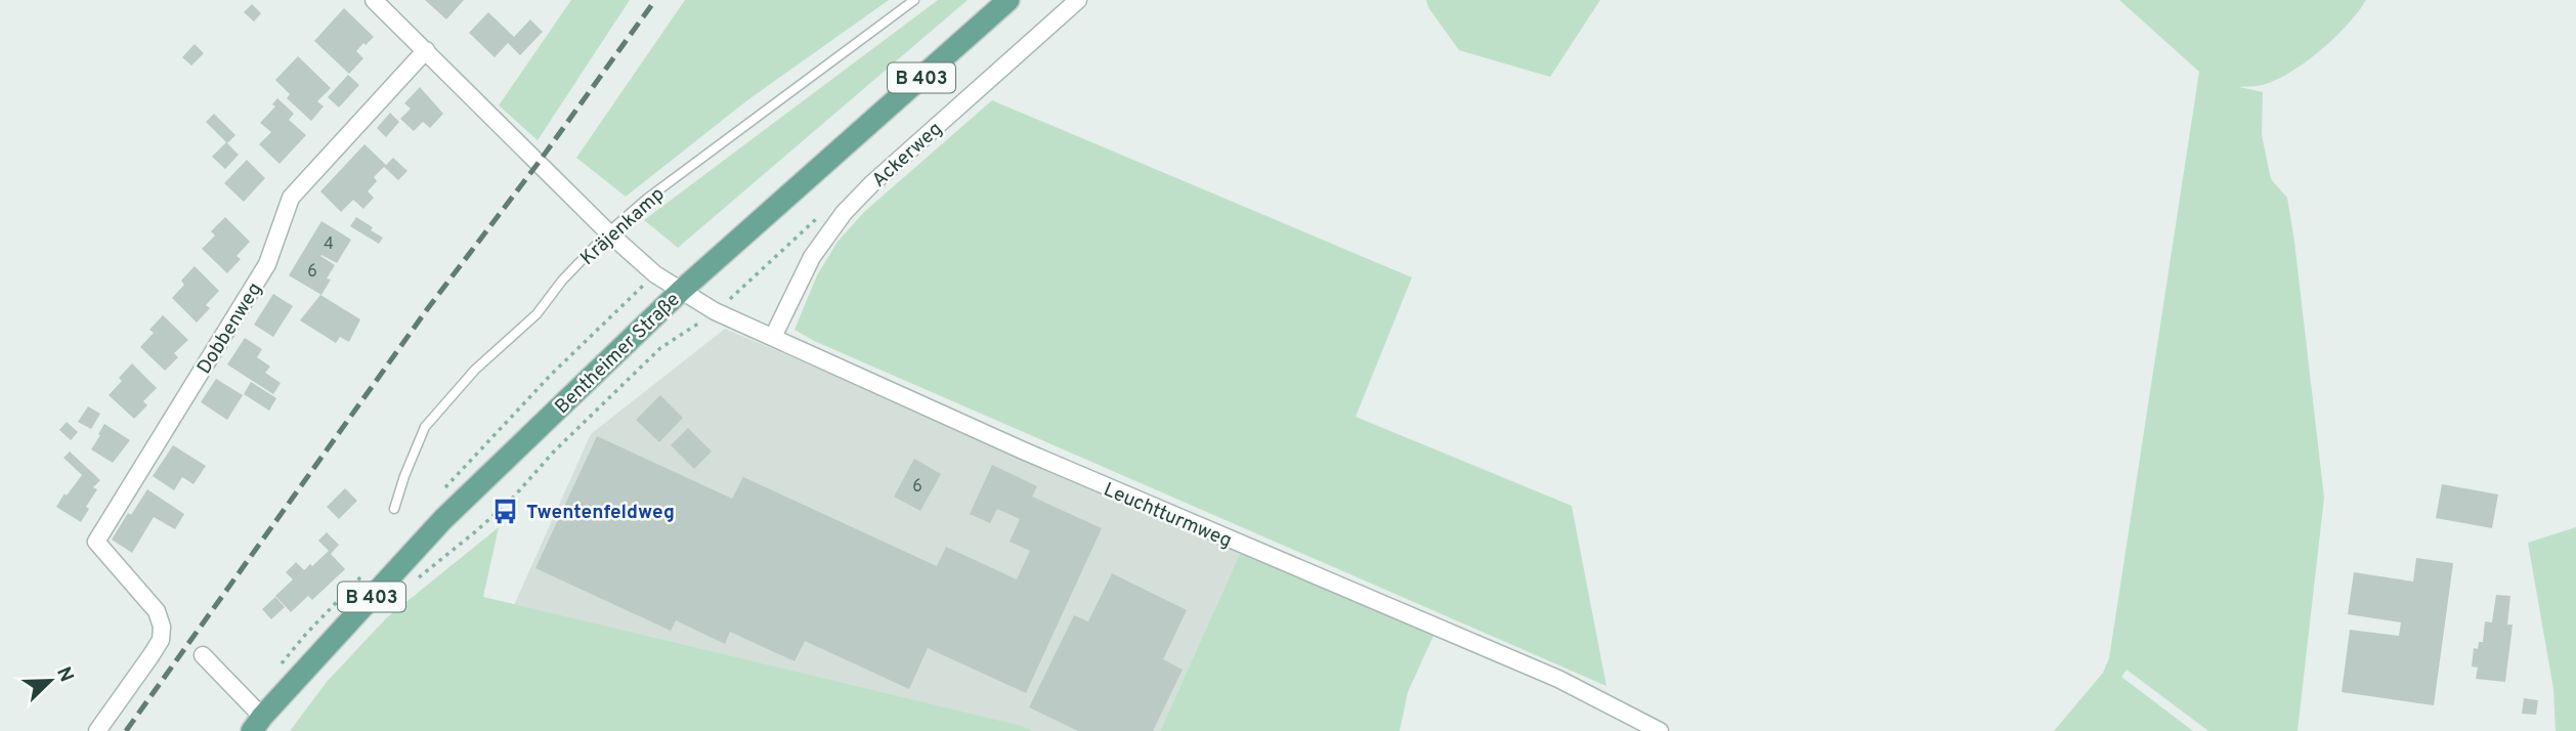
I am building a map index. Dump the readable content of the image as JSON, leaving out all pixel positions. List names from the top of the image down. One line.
{"streets":{"main road":["B 403","Bentheimer Straße"],"street":["Ackerweg","Dobbenweg","Leuchtturmweg"],"lane":["Kräjenkamp"]},"crossings":[["Ackerweg","Leuchtturmweg"],["Bentheimer Straße","Leuchtturmweg"]],"places":{"bus stop":["Twentenfeldweg"]},"house_numbers":["4","6","6"],"north":"top right"}
